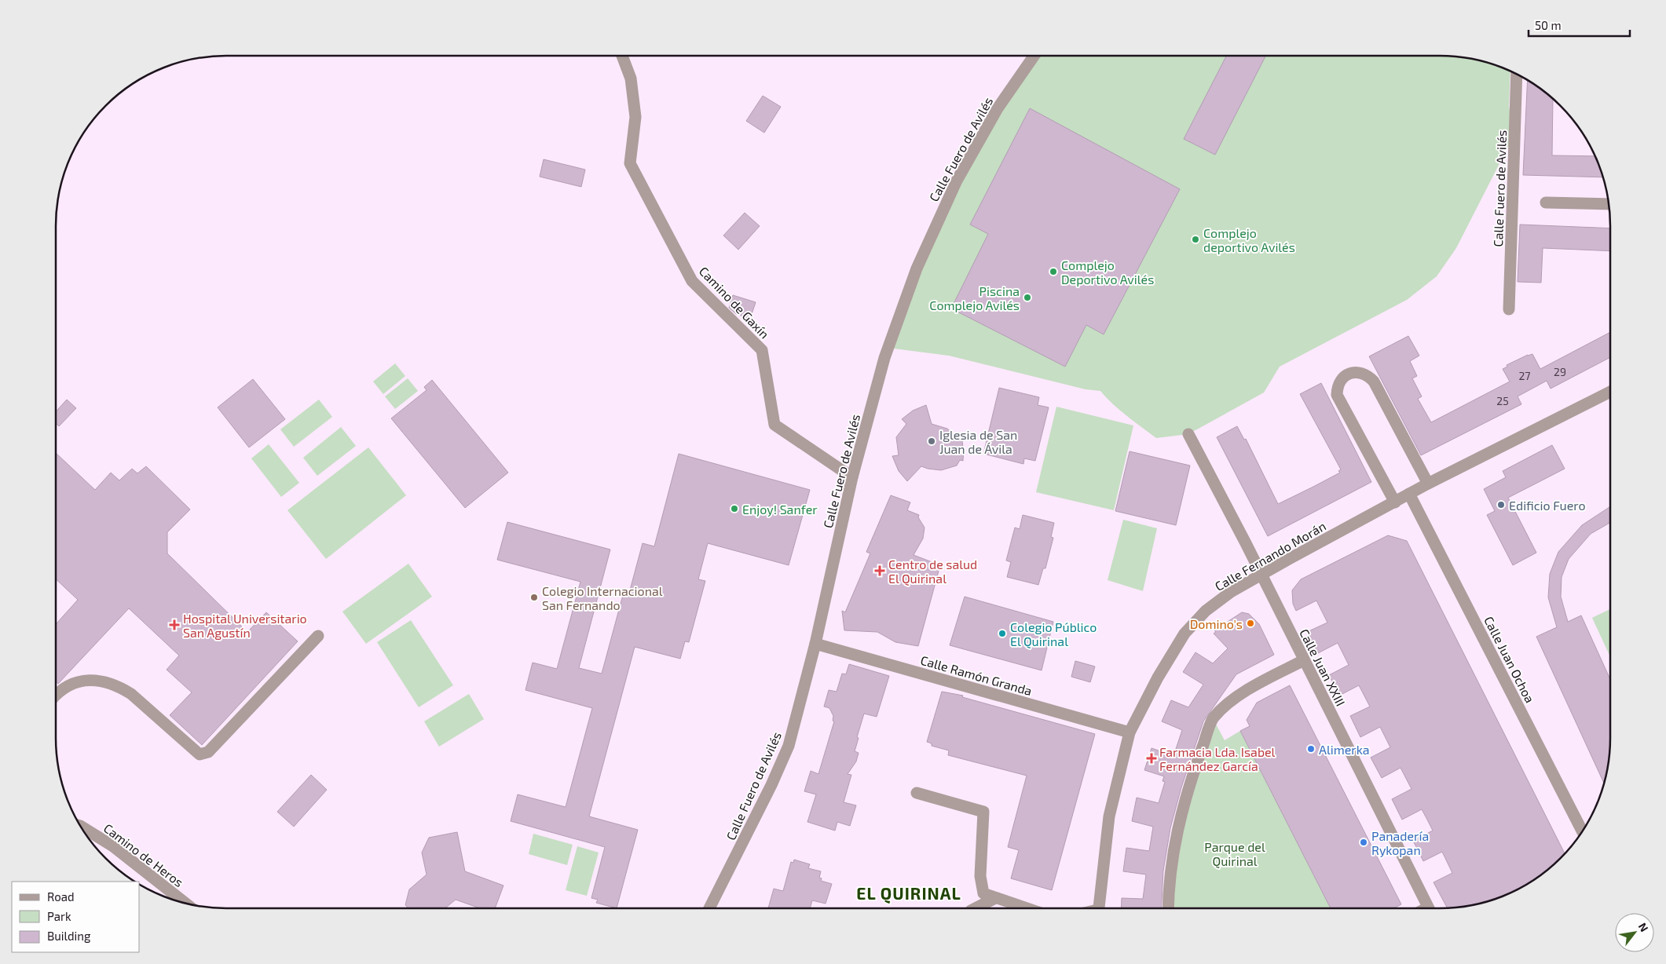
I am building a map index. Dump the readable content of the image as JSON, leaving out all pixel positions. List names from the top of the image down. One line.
{"streets":{"street":["Calle Fuero de Avilés","Camino de Gaxín","Calle Fernando Morán","Calle Juan Ochoa","Calle Juan XXIII","Calle Ramón Granda","Camino de Heros"]},"crossings":[["Calle Fuero de Avilés","Camino de Gaxín"],["Calle Fuero de Avilés","Calle Ramón Granda"],["Calle Fernando Morán","Calle Juan Ochoa"],["Calle Fernando Morán","Calle Juan XXIII"],["Calle Fernando Morán","Calle Ramón Granda"]],"districts":["EL QUIRINAL"],"parks":["Parque del Quirinal"],"places":{"other":["Complejo deportivo Avilés","Complejo Deportivo Avilés","Piscina Complejo Avilés","Iglesia de San Juan de Ávila","Edificio Fuero","Enjoy! Sanfer","Colegio Internacional San Fernando","Domino's","Colegio Público El Quirinal","Alimerka","Panadería Rykopan"],"health":["Centro de salud El Quirinal","Hospital Universitario San Agustín","Farmacia Lda. Isabel Fernández García"]},"house_numbers":["29","27","25"],"legend":["Road","Park","Building"],"scale_bar":"50 m","north":"top right"}
